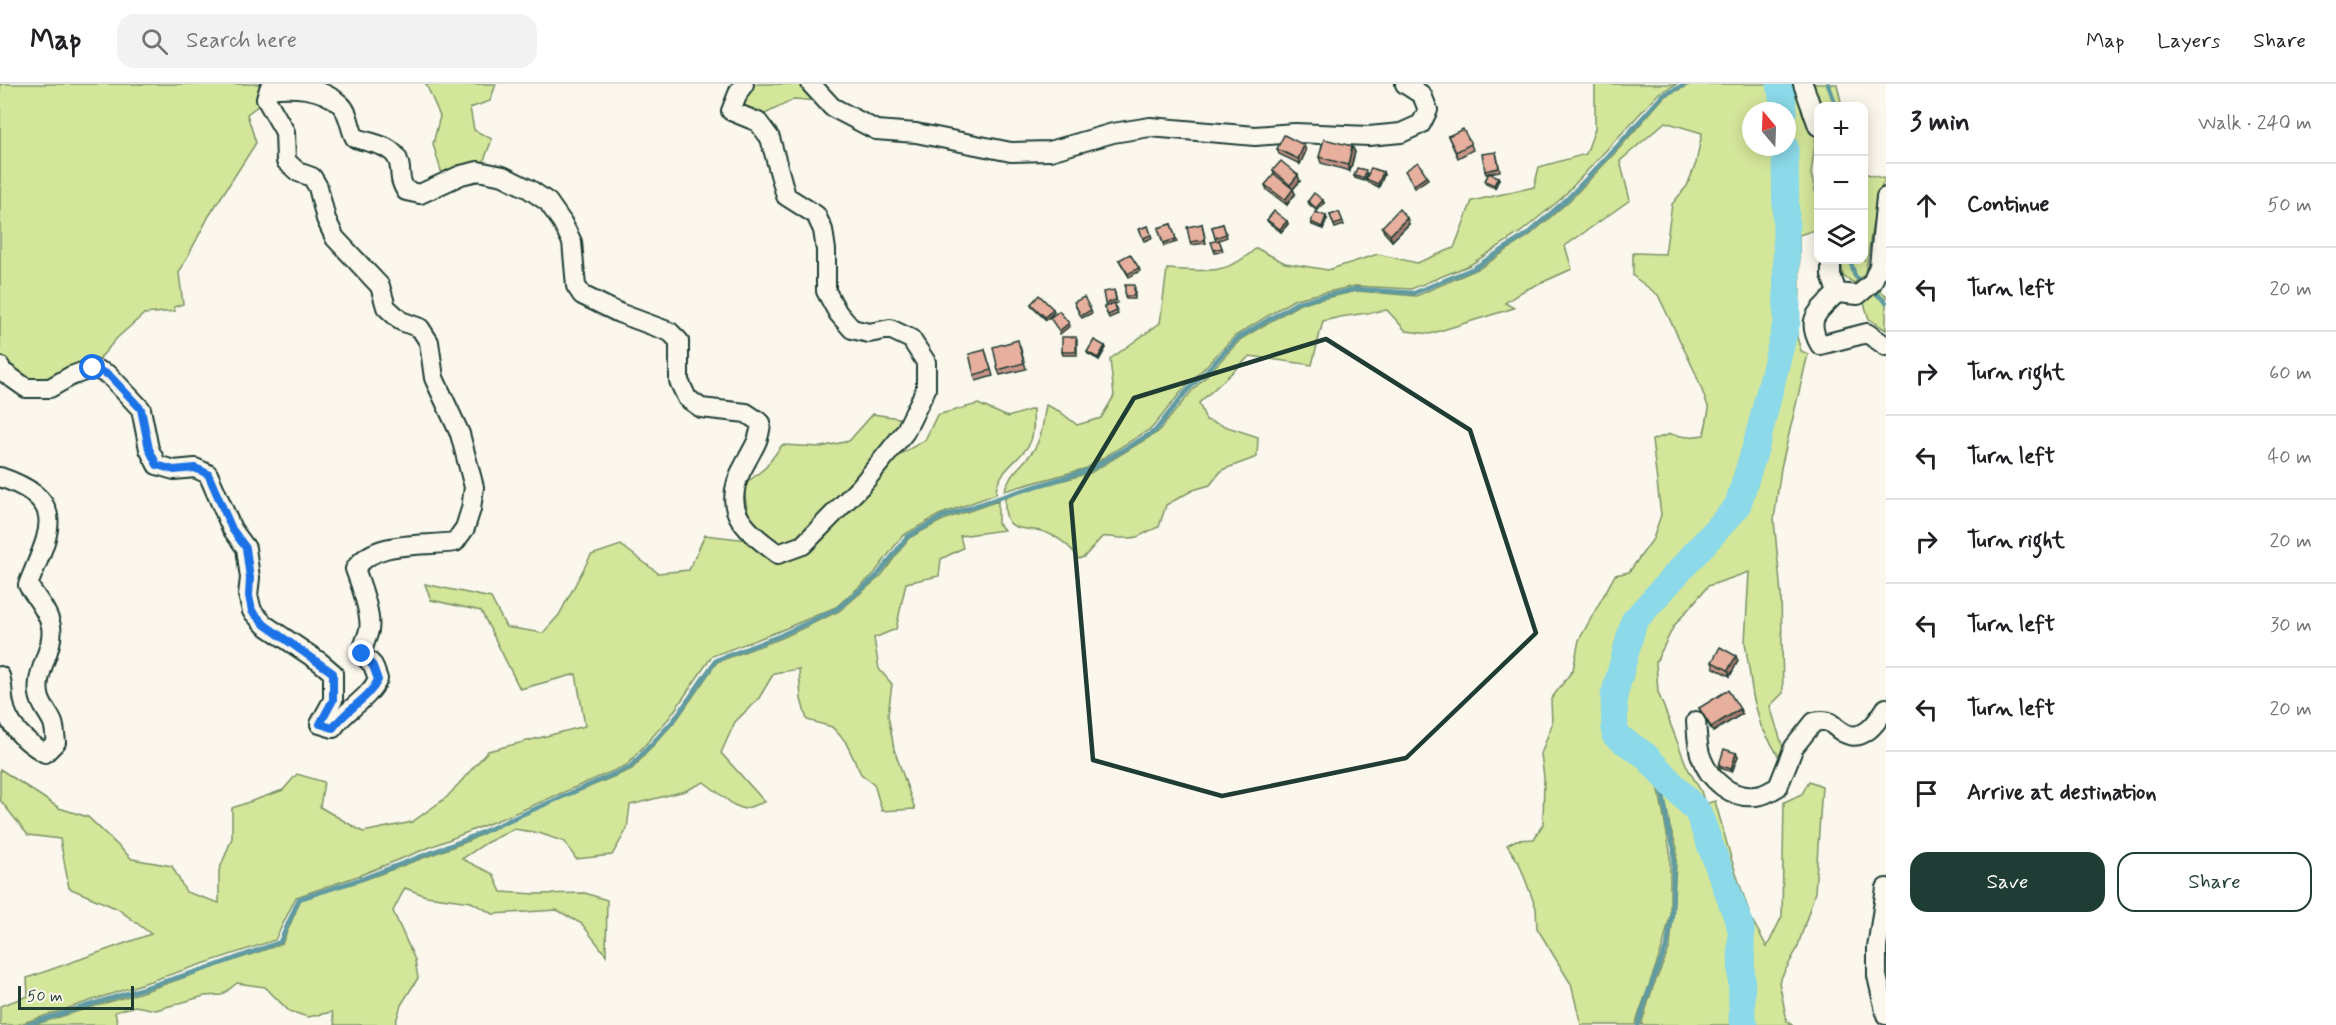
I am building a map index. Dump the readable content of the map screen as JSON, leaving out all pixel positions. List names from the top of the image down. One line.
{"scale_bar":"50 m","north":"top","page":{"header":"Map","search":"Search here","nav":["Map","Layers","Share"],"heading":["3 min","Walk · 240 m"],"map_buttons":["+","−"],"list":[["Continue","50 m"],["Turn left","20 m"],["Turn right","60 m"],["Turn left","40 m"],["Turn right","20 m"],["Turn left","30 m"],["Turn left","20 m"],"Arrive at destination"],"buttons":["Save","Share"],"scale":"50 m"}}
